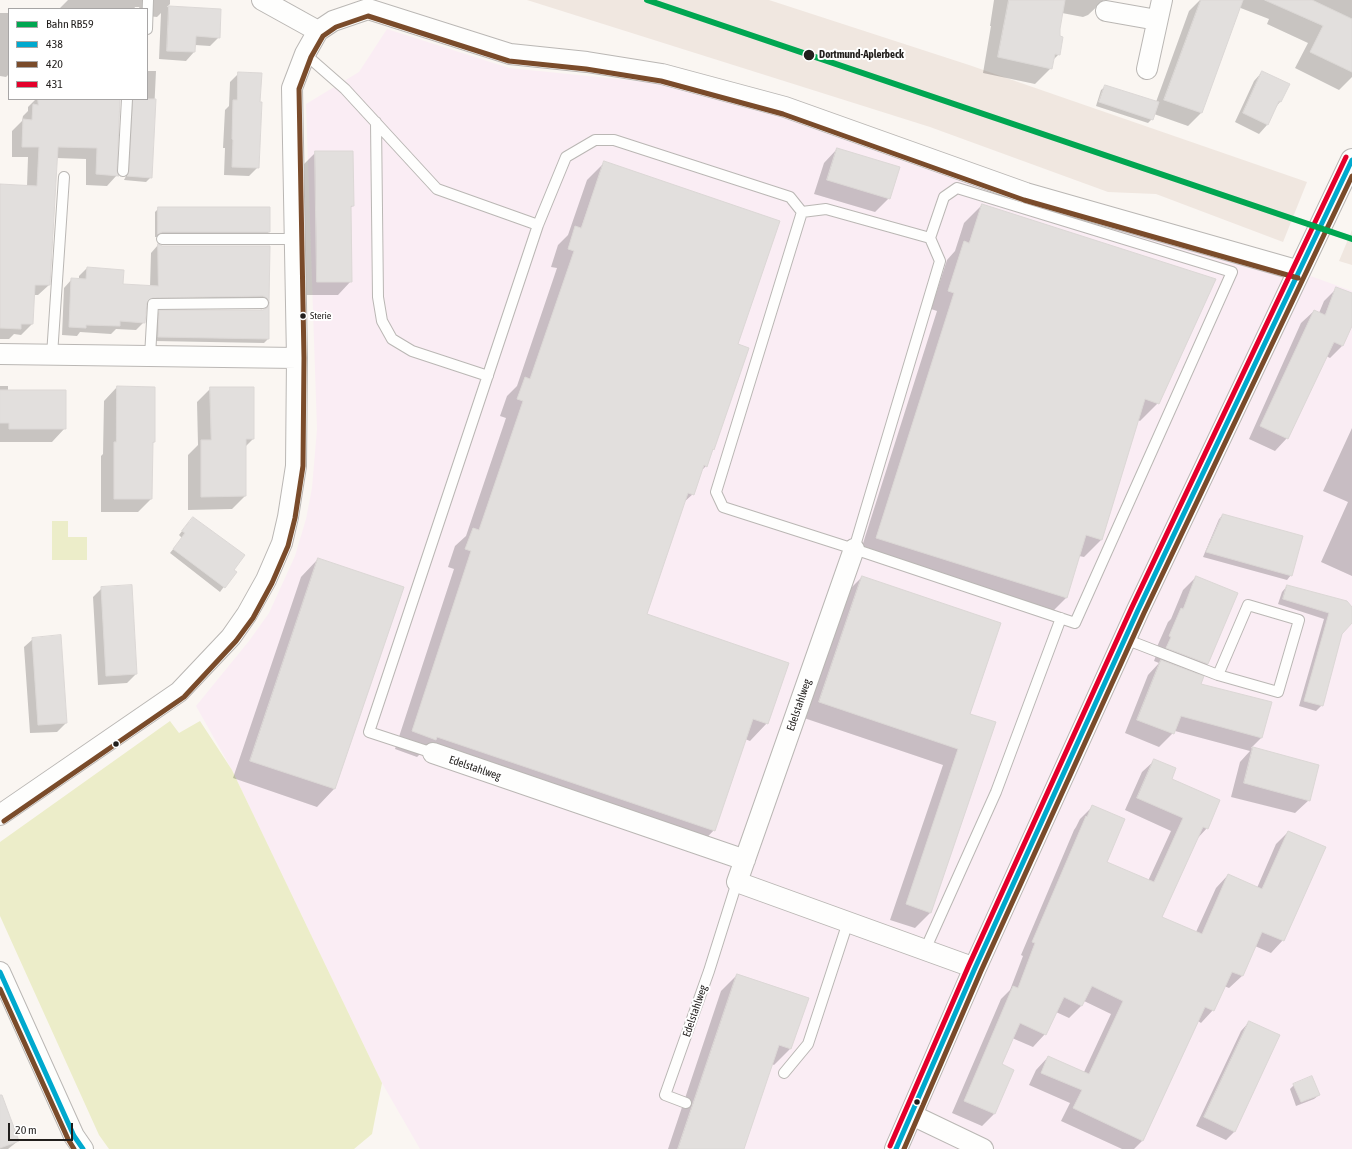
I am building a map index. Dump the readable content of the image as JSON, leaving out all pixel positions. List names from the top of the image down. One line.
{"streets":{"street":["Edelstahlweg"]},"places":["Dortmund-Aplerbeck","Sterie"],"lines":["rail line RB59","transit line 420","transit line 431","transit line 438"],"legend":["Bahn RB59","438","420","431"],"scale_bar":"20 m"}
